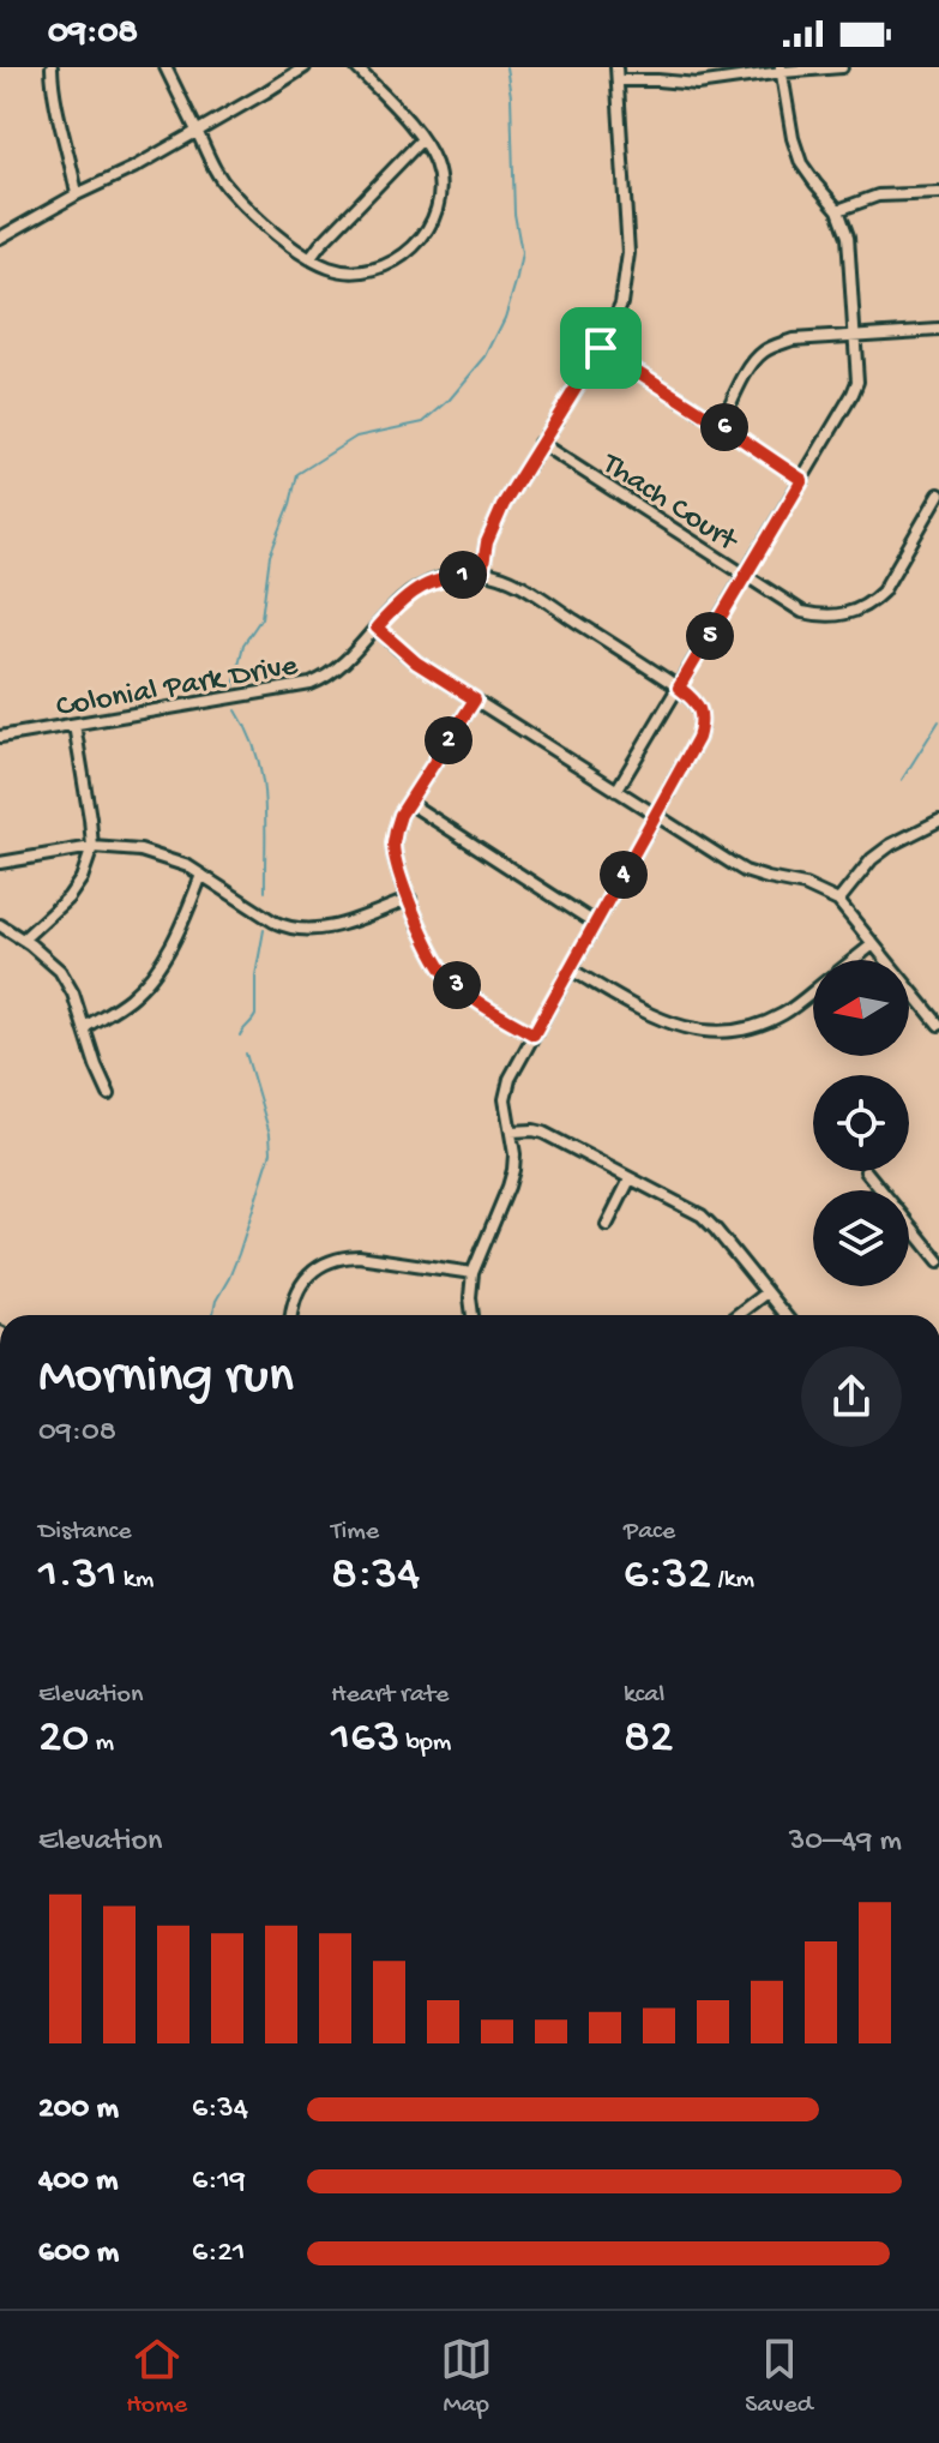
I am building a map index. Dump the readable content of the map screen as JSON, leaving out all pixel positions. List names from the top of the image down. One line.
{"streets":{"street":["Thach Court","Colonial Park Drive"]},"north":"left","page":{"status":"09:08","pins":["6","1","5","2","4","3"],"heading":["Morning run","09:08"],"stats":[["Distance","1.31 km"],["Time","8:34"],["Pace","6:32 /km"],["Elevation","20 m"],["Heart rate","163 bpm"],["kcal","82"]],"chart":["Elevation","30–49 m"],"list":[{"name":"200 m","note":"6:34"},{"name":"400 m","note":"6:19"},{"name":"600 m","note":"6:21"}],"tabs":["Home","Map","Saved"]}}
